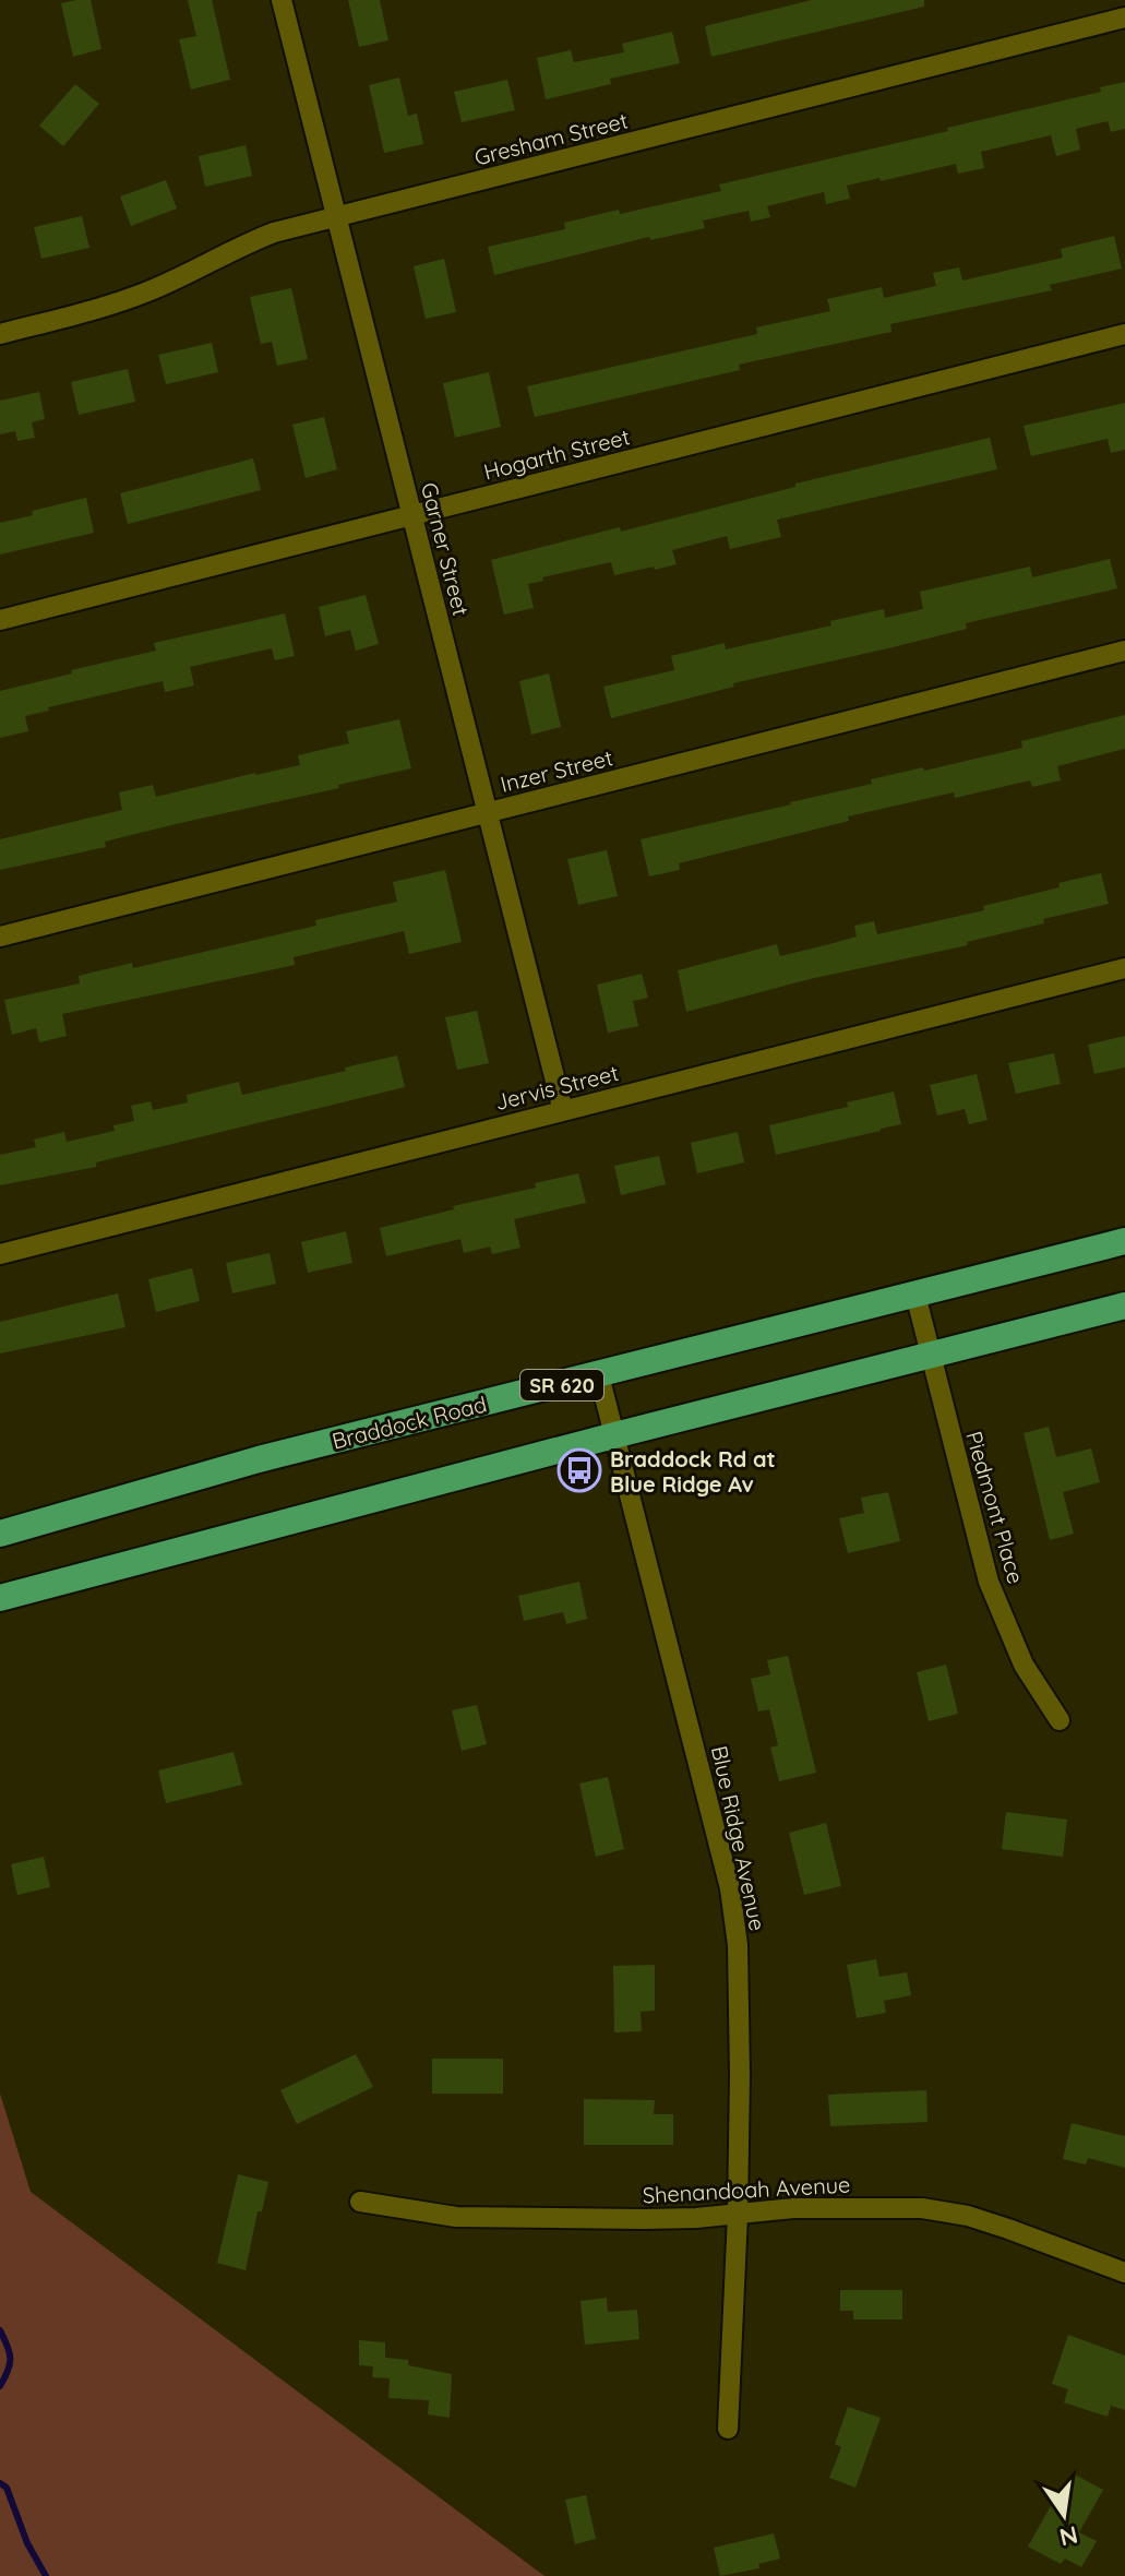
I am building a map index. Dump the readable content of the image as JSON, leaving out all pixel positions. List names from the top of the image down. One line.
{"streets":{"main road":["SR 620","Braddock Road"],"street":["Gresham Street","Hogarth Street","Garner Street","Inzer Street","Jervis Street","Piedmont Place","Blue Ridge Avenue","Shenandoah Avenue"]},"crossings":[["Gresham Street","Garner Street"],["Hogarth Street","Garner Street"],["Garner Street","Inzer Street"],["Garner Street","Jervis Street"],["Braddock Road","Piedmont Place"],["Braddock Road","Blue Ridge Avenue"],["Blue Ridge Avenue","Shenandoah Avenue"]],"places":{"bus stop":["Braddock Rd at Blue Ridge Av"]},"north":"bottom"}
